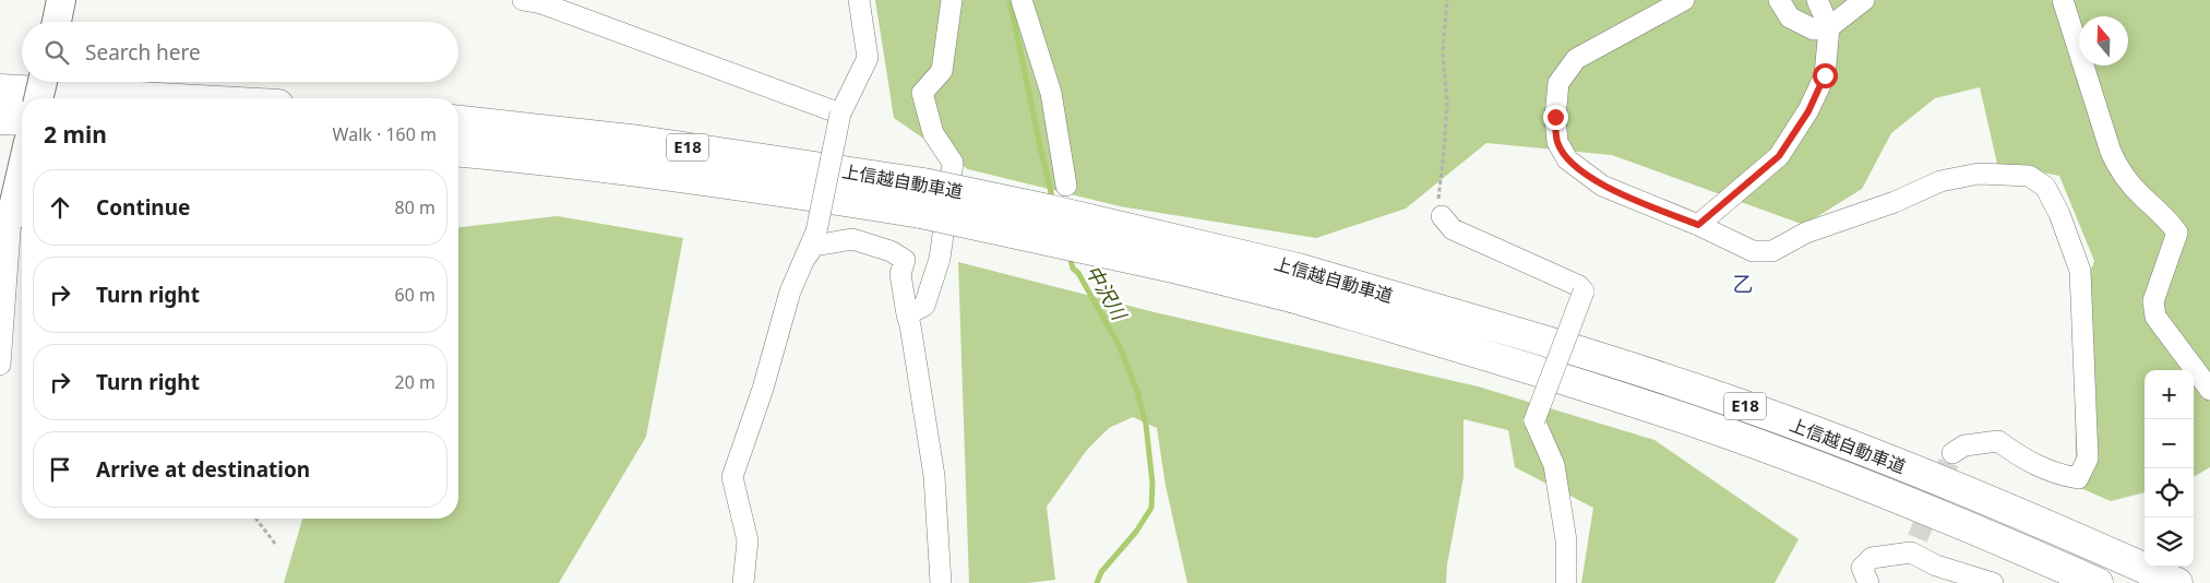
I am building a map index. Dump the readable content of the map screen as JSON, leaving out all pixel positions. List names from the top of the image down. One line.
{"streets":{"highway":["E18","上信越自動車道"]},"districts":["乙"],"water":["中沢川"],"north":"top","page":{"search":"Search here","heading":["2 min","Walk · 160 m"],"list":[["Continue","80 m"],["Turn right","60 m"],["Turn right","20 m"],"Arrive at destination"],"map_buttons":["+","−"]}}
